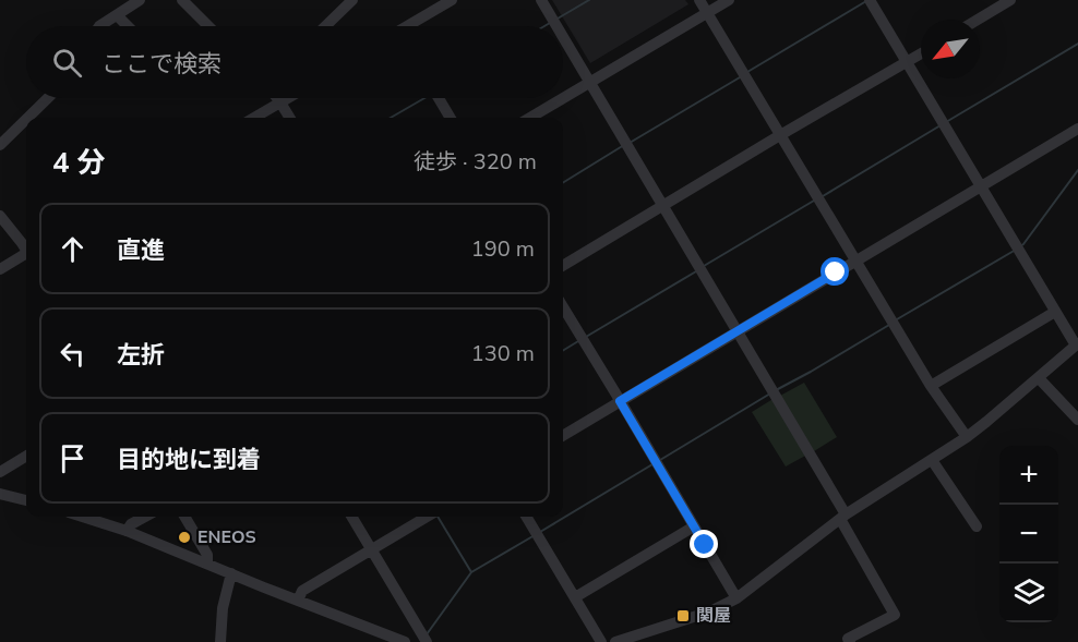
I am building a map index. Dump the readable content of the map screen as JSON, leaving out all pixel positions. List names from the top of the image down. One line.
{"places":{"other":["ENEOS"],"transit":["関屋"]},"north":"bottom left","page":{"search":"ここで検索","heading":["4 分","徒歩 · 320 m"],"list":[["直進","190 m"],["左折","130 m"],"目的地に到着"],"map_buttons":["+","−"]}}
